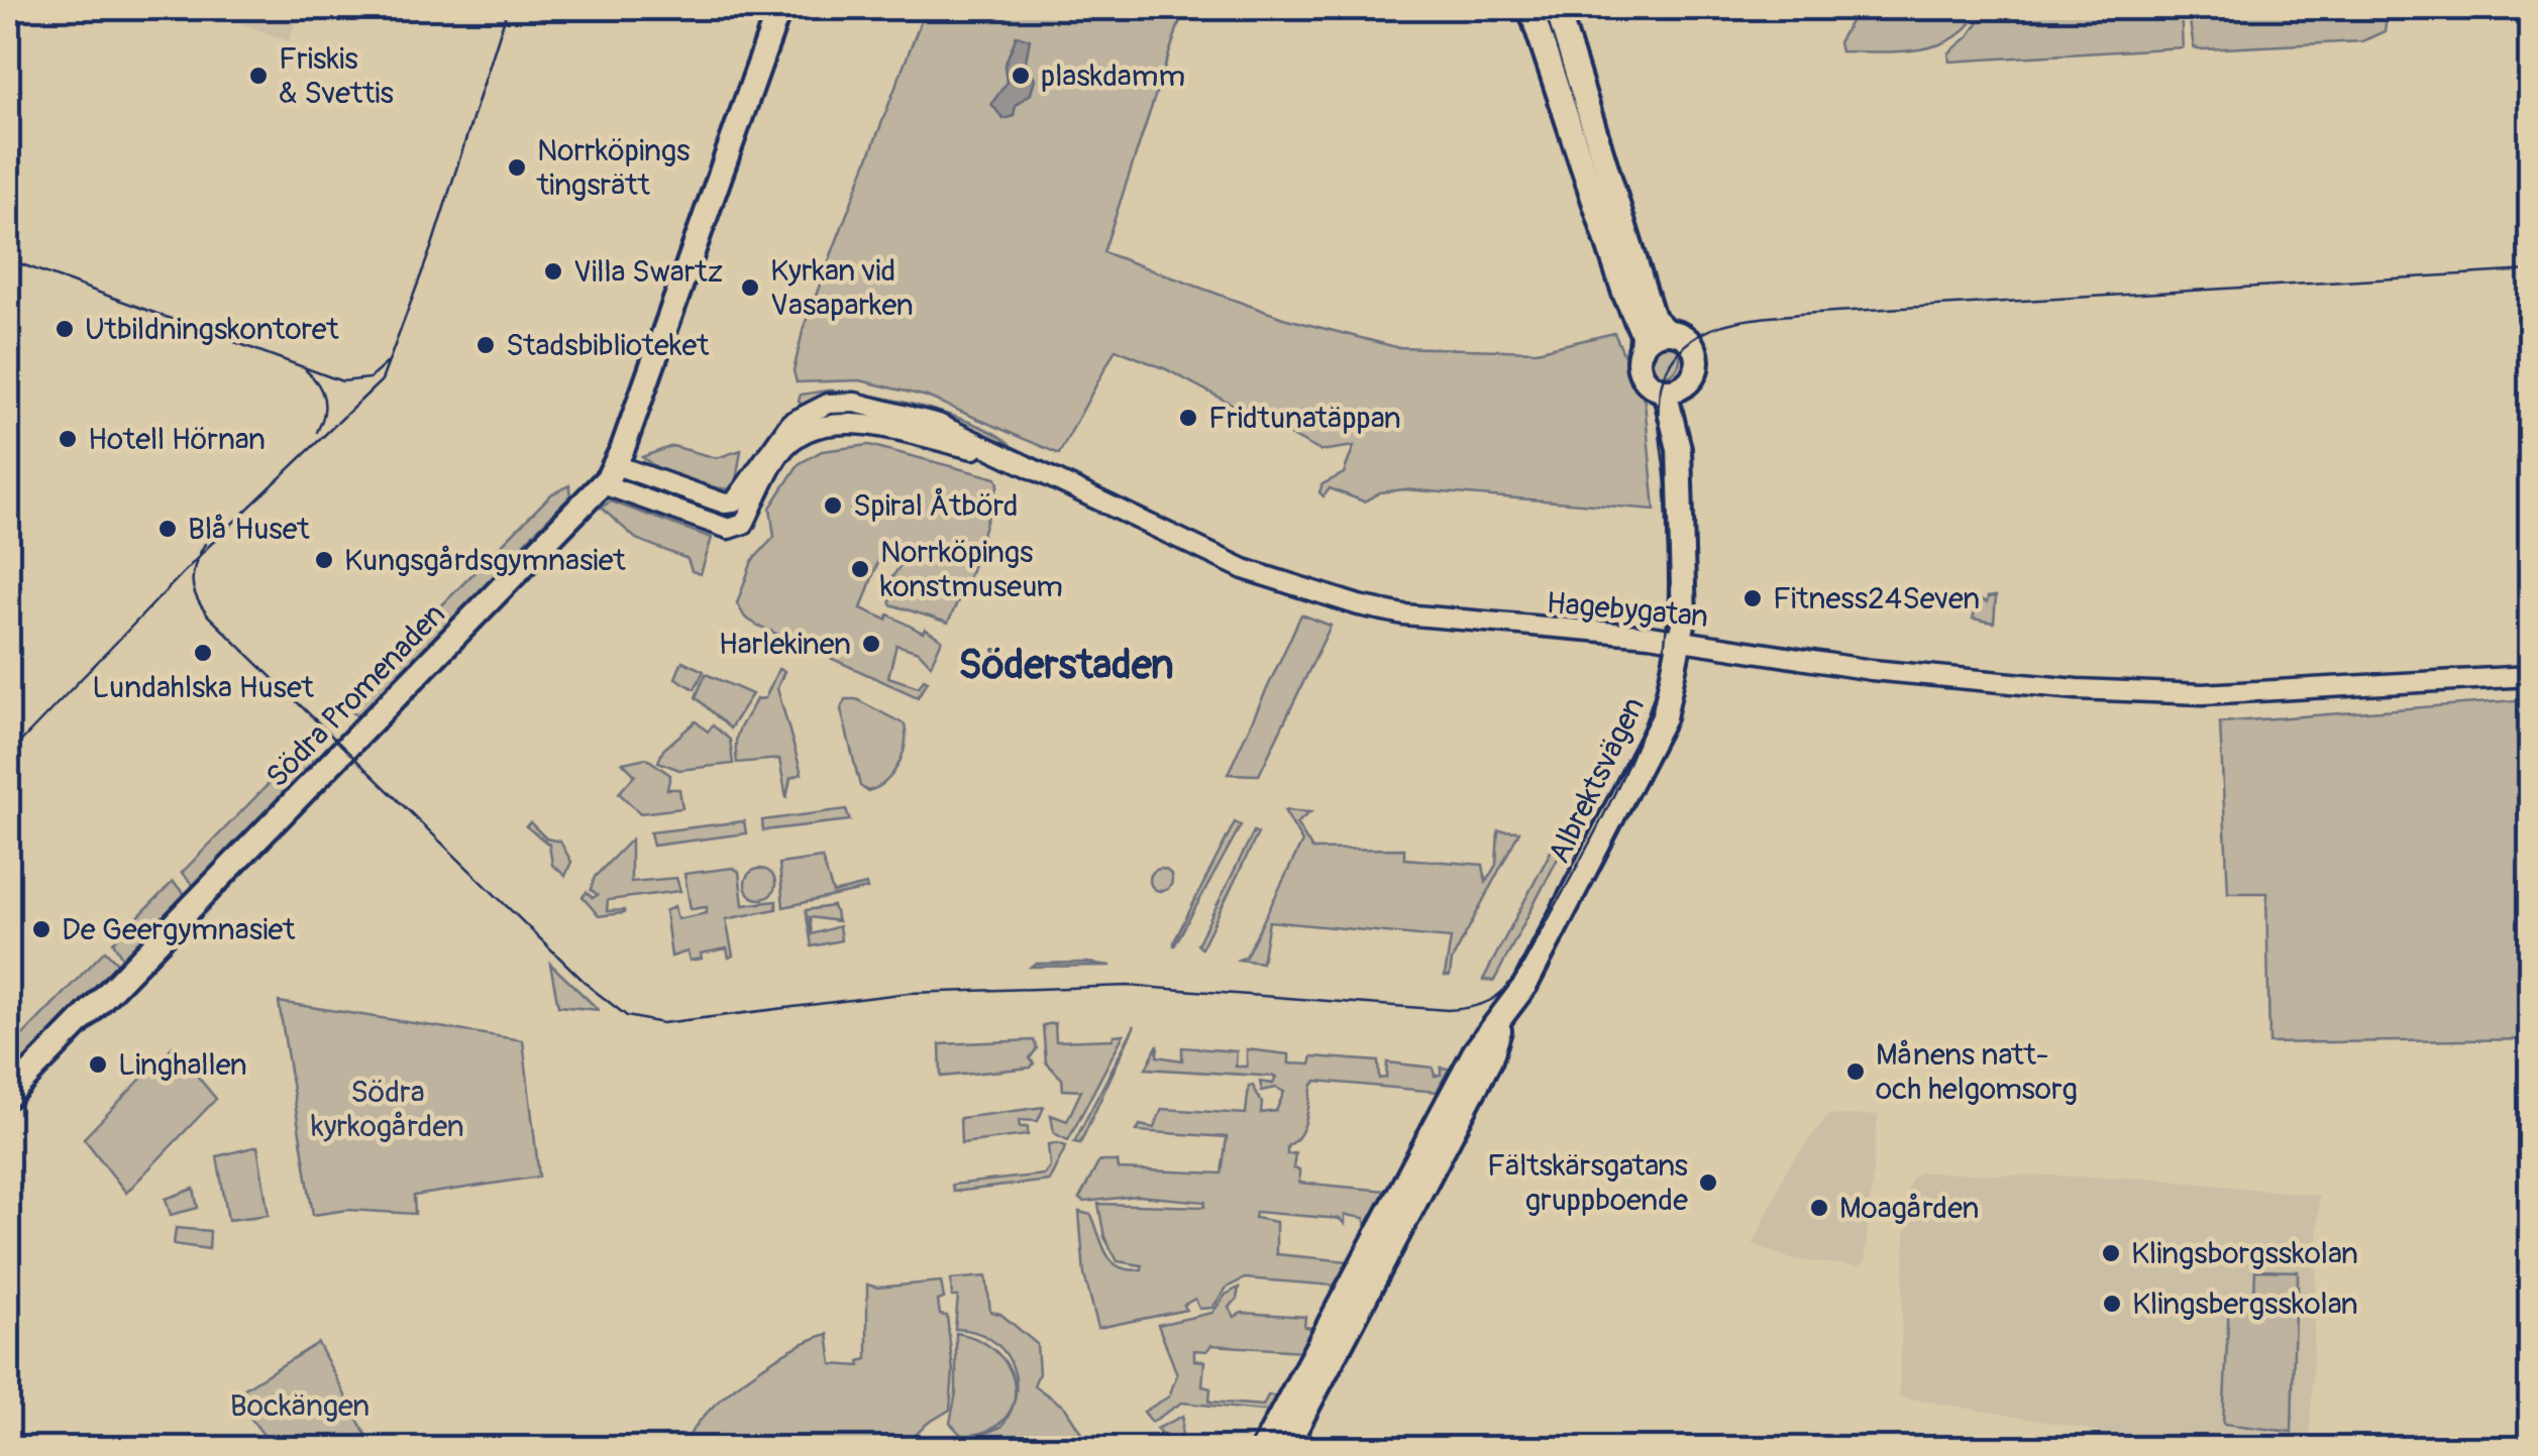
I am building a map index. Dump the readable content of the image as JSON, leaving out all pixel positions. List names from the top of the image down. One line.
{"streets":{"main road":["Södra Promenaden","Albrektsvägen"],"street":["Hagebygatan"]},"crossings":[["Hagebygatan","Södra Promenaden"],["Hagebygatan","Albrektsvägen"]],"districts":["Söderstaden"],"parks":["Södra kyrkogården","Bockängen"],"places":["Friskis & Svettis","plaskdamm","Norrköpings tingsrätt","Villa Swartz","Kyrkan vid Vasaparken","Utbildningskontoret","Stadsbiblioteket","Fridtunatäppan","Hotell Hörnan","Spiral Åtbörd","Blå Huset","Kungsgårdsgymnasiet","Norrköpings konstmuseum","Fitness24Seven","Harlekinen","Lundahlska Huset","De Geergymnasiet","Linghallen","Månens natt- och helgomsorg","Fältskärsgatans gruppboende","Moagården","Klingsborgsskolan","Klingsbergsskolan"]}
